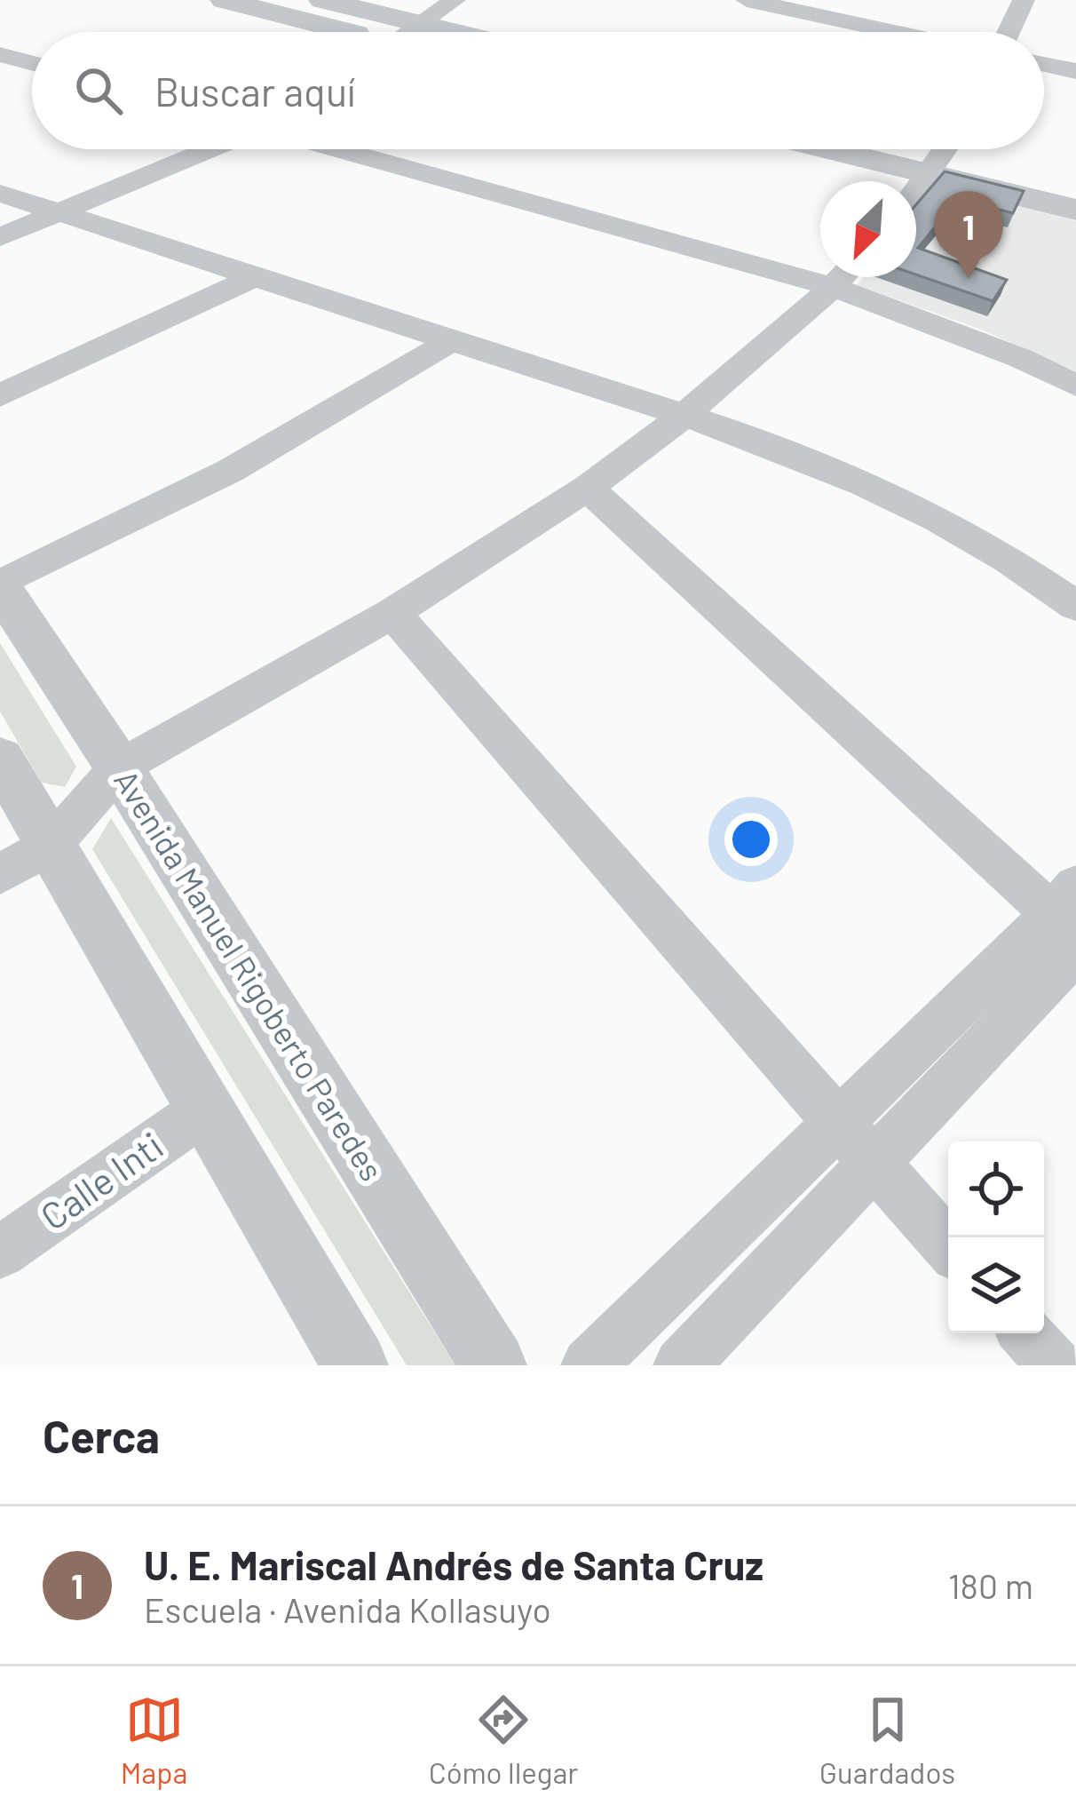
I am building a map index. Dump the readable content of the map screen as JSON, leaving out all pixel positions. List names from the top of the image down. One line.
{"streets":{"street":["Avenida Manuel Rigoberto Paredes","Calle Inti"]},"north":"bottom left","page":{"search":"Buscar aquí","pins":"1","heading":"Cerca","list":[{"mark":"1","name":"U. E. Mariscal Andrés de Santa Cruz","note":"Escuela · Avenida Kollasuyo","value":"180 m"}],"nav":["Mapa","Cómo llegar","Guardados"]}}
